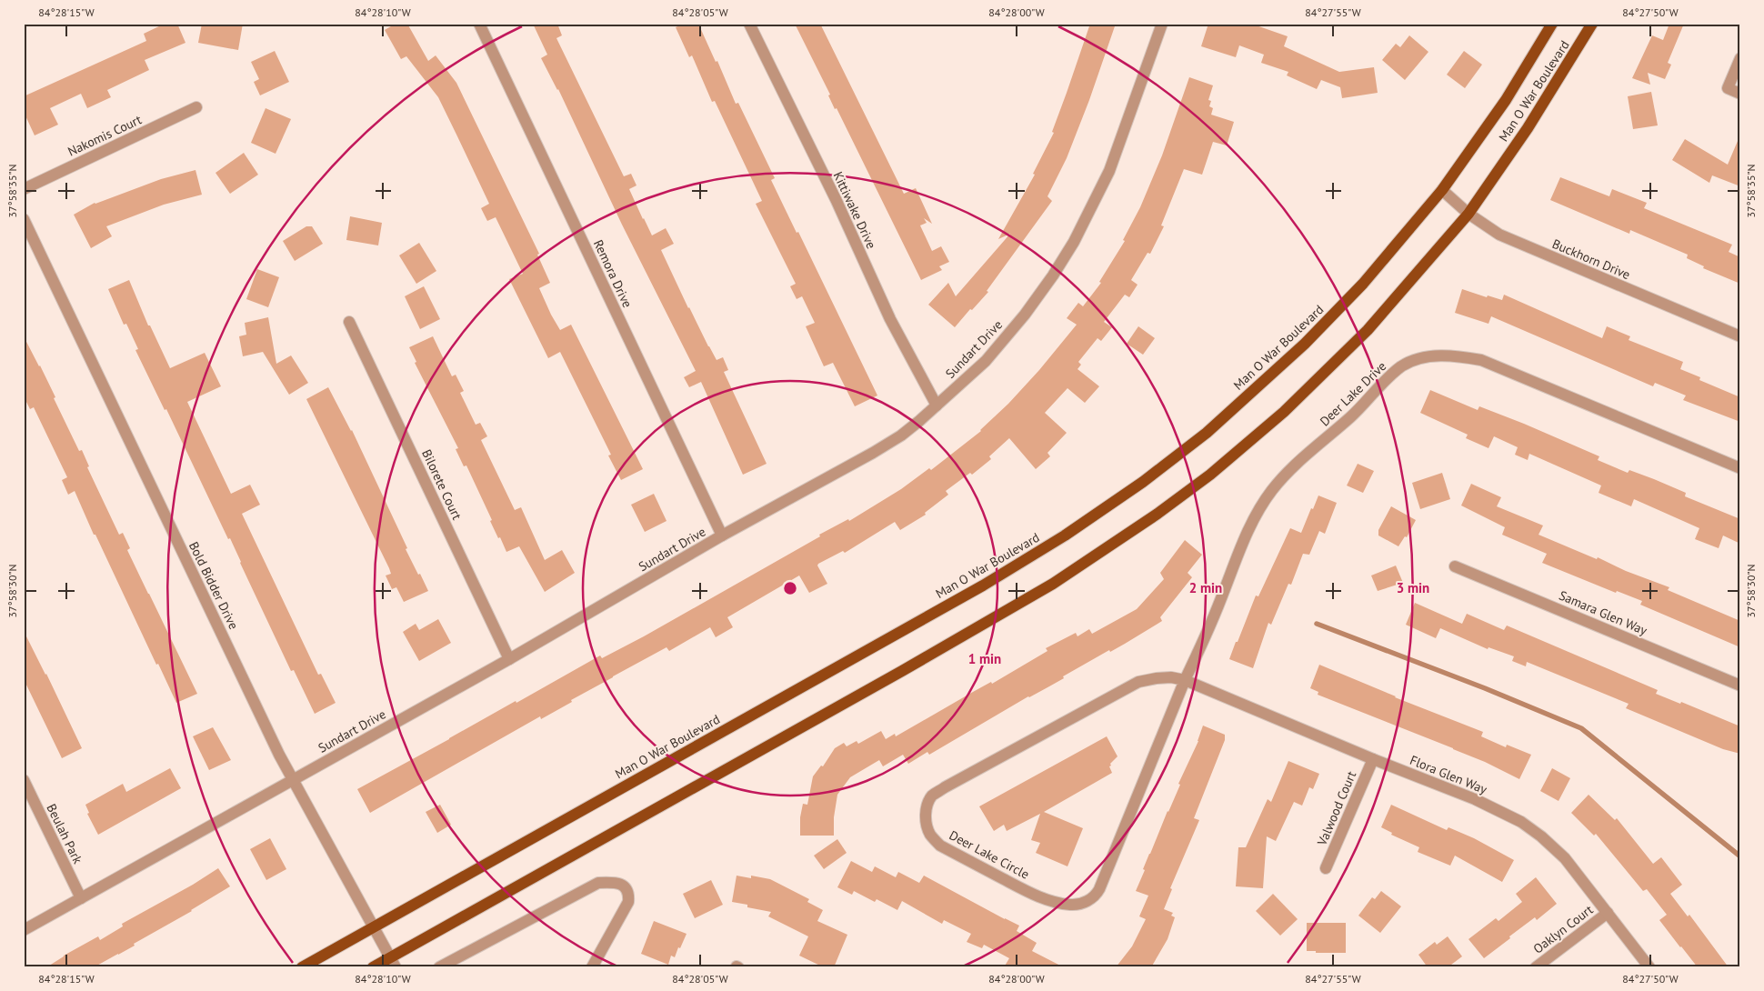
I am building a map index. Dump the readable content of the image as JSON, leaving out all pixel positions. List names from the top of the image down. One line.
{"streets":{"main road":["Man O War Boulevard"],"street":["Nakomis Court","Kittiwake Drive","Buckhorn Drive","Remora Drive","Sundart Drive","Deer Lake Drive","Bilorete Court","Bold Bidder Drive","Samara Glen Way","Flora Glen Way","Valwood Court","Beulah Park","Deer Lake Circle","Oaklyn Court"]},"crossings":[["Man O War Boulevard","Buckhorn Drive"],["Man O War Boulevard","Bold Bidder Drive"],["Kittiwake Drive","Sundart Drive"],["Remora Drive","Sundart Drive"],["Sundart Drive","Bilorete Court"],["Sundart Drive","Bold Bidder Drive"],["Sundart Drive","Beulah Park"],["Deer Lake Drive","Flora Glen Way"],["Deer Lake Drive","Deer Lake Circle"],["Flora Glen Way","Valwood Court"],["Flora Glen Way","Deer Lake Circle"],["Flora Glen Way","Oaklyn Court"]],"coordinates":["84°28'15\"W","84°28'10\"W","84°28'05\"W","84°28'00\"W","84°27'55\"W","84°27'50\"W","37°58'35\"N","37°58'30\"N"],"rings":["2 min","3 min","1 min"]}
